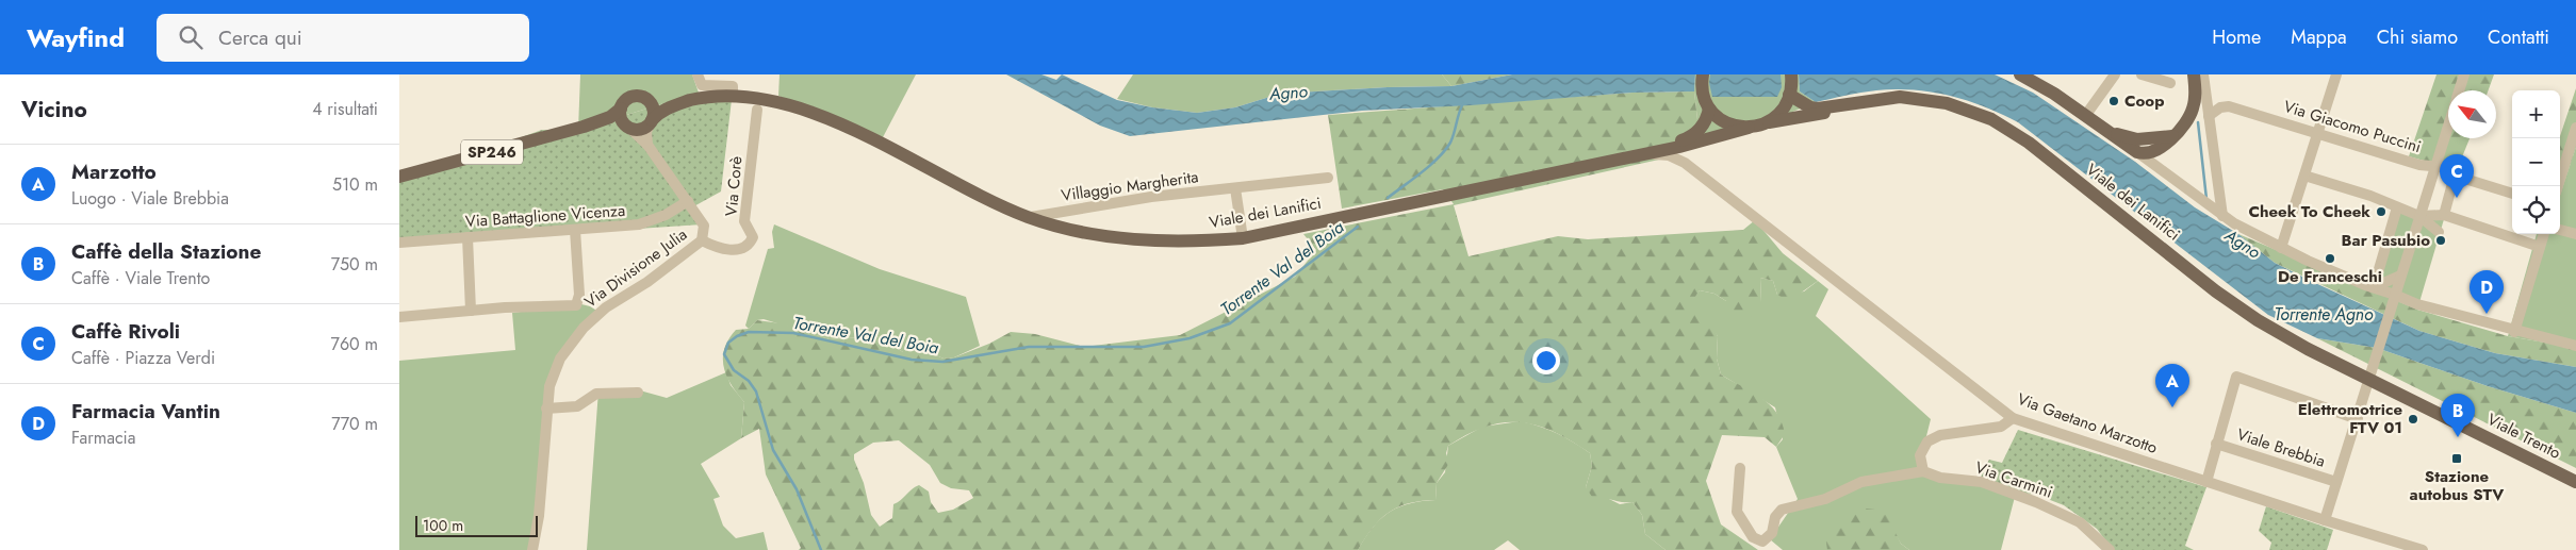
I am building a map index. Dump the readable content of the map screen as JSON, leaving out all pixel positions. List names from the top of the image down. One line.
{"streets":{"main road":["SP246","Viale dei Lanifici","Viale Trento"],"street":["Via Giacomo Puccini","Via Corè","Villaggio Margherita","Via Battaglione Vicenza","Via Divisione Julia","Via Gaetano Marzotto","Viale Brebbia","Via Carmini"]},"crossings":[["Via Corè","Via Divisione Julia"],["Villaggio Margherita","Viale dei Lanifici"],["Viale dei Lanifici","Via Divisione Julia"],["Viale dei Lanifici","Via Gaetano Marzotto"],["Viale dei Lanifici","Viale Trento"],["Via Battaglione Vicenza","Via Divisione Julia"]],"water":["Agno","Torrente Val del Boia","Torrente Agno"],"places":{"other":["Coop","Cheek To Cheek","Bar Pasubio","De Franceschi","Elettromotrice FTV 01"],"transit":["Stazione autobus STV"]},"scale_bar":"100 m","north":"top left","page":{"header":"Wayfind","search":"Cerca qui","nav":["Home","Mappa","Chi siamo","Contatti"],"heading":["Vicino","4 risultati"],"map_buttons":["+","−"],"list":[{"mark":"A","name":"Marzotto","note":"Luogo · Viale Brebbia","value":"510 m"},{"mark":"B","name":"Caffè della Stazione","note":"Caffè · Viale Trento","value":"750 m"},{"mark":"C","name":"Caffè Rivoli","note":"Caffè · Piazza Verdi","value":"760 m"},{"mark":"D","name":"Farmacia Vantin","note":"Farmacia","value":"770 m"}],"pins":["C","D","A","B"],"scale":"100 m"}}
